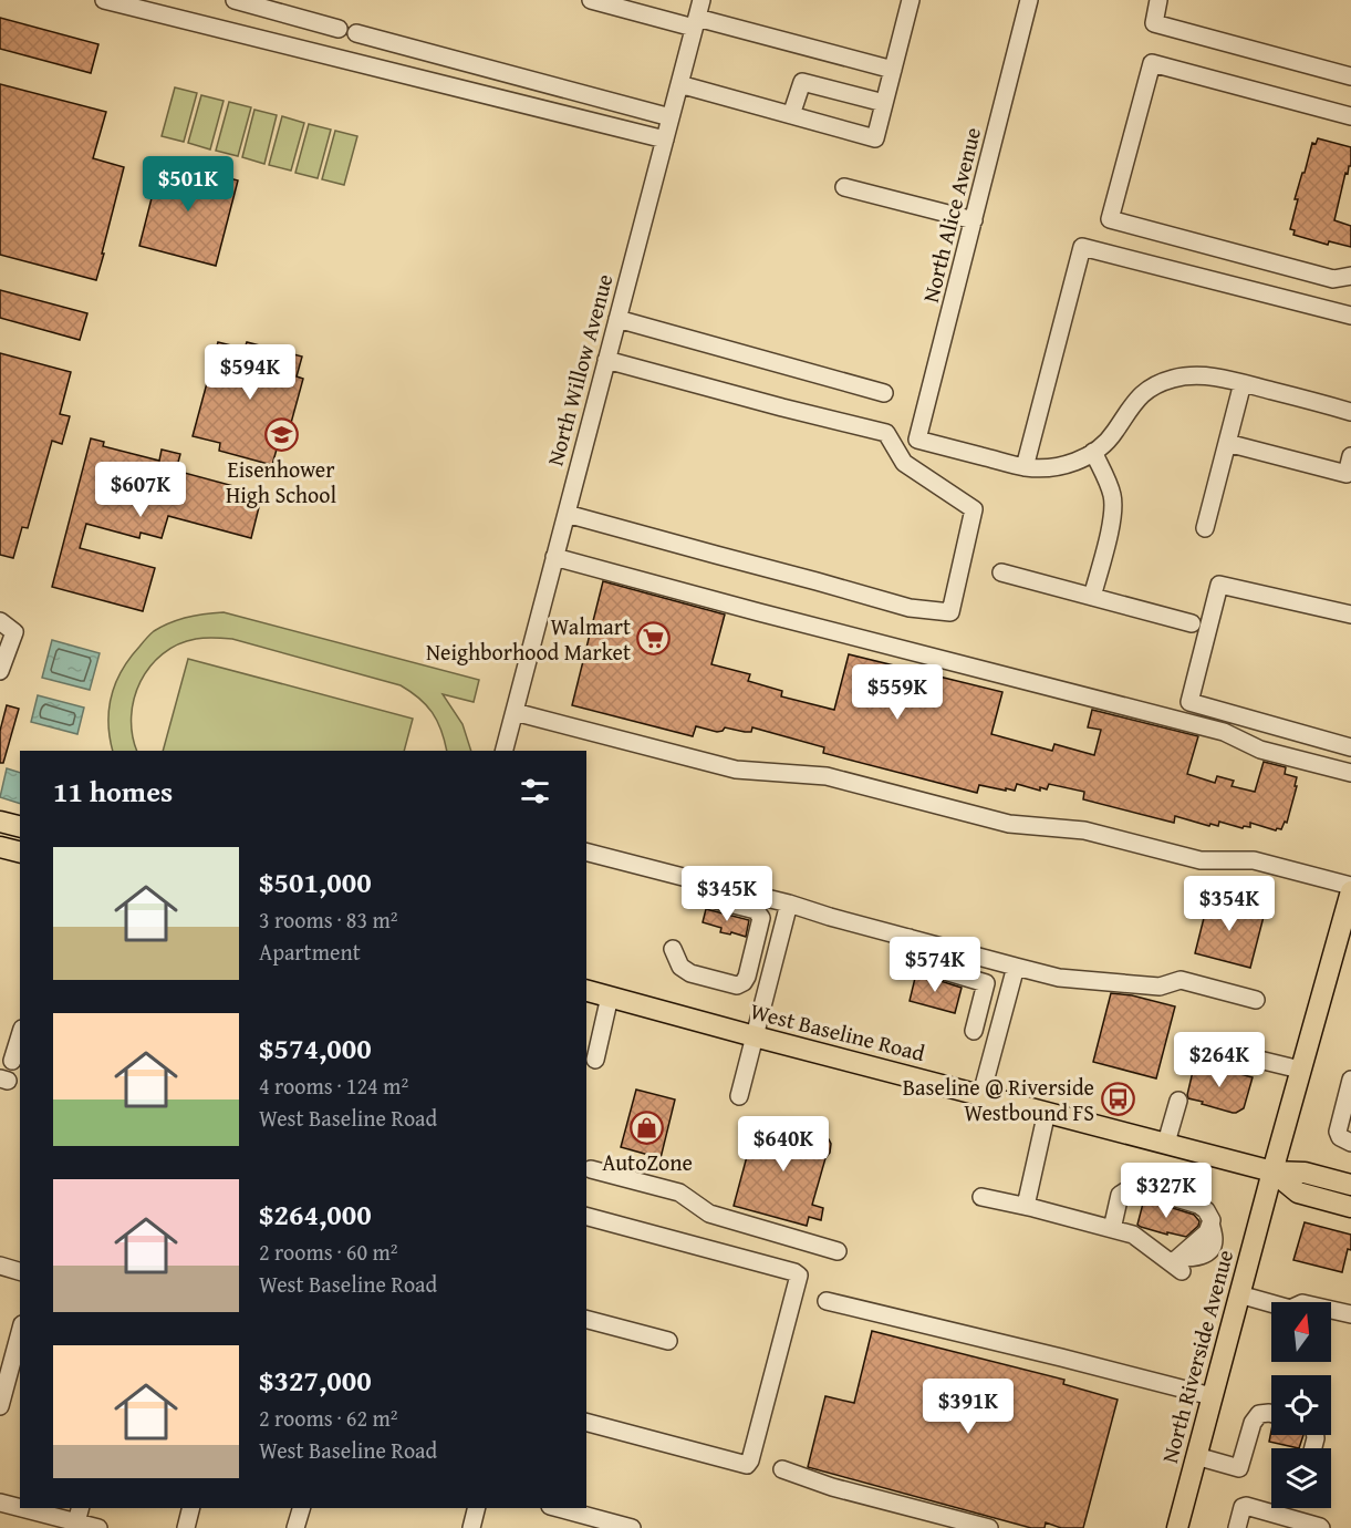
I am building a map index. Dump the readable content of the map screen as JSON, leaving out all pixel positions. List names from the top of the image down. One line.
{"streets":{"main road":["West Baseline Road","North Riverside Avenue"],"street":["North Alice Avenue","North Willow Avenue"]},"crossings":[["West Baseline Road","North Riverside Avenue"]],"places":{"school or university":["Eisenhower High School"],"supermarket":["Walmart Neighborhood Market"],"bus stop":["Baseline @ Riverside Westbound FS"],"shop":["AutoZone"]},"north":"top","page":{"price":["$501K","$594K","$607K","$559K","$345K","$354K","$574K","$264K","$640K","$327K","$391K"],"heading":"11 homes","list":[{"name":"$501,000","note":"3 rooms · 83 m² · Apartment"},{"name":"$574,000","note":"4 rooms · 124 m² · West Baseline Road"},{"name":"$264,000","note":"2 rooms · 60 m² · West Baseline Road"},{"name":"$327,000","note":"2 rooms · 62 m² · West Baseline Road"}]}}
